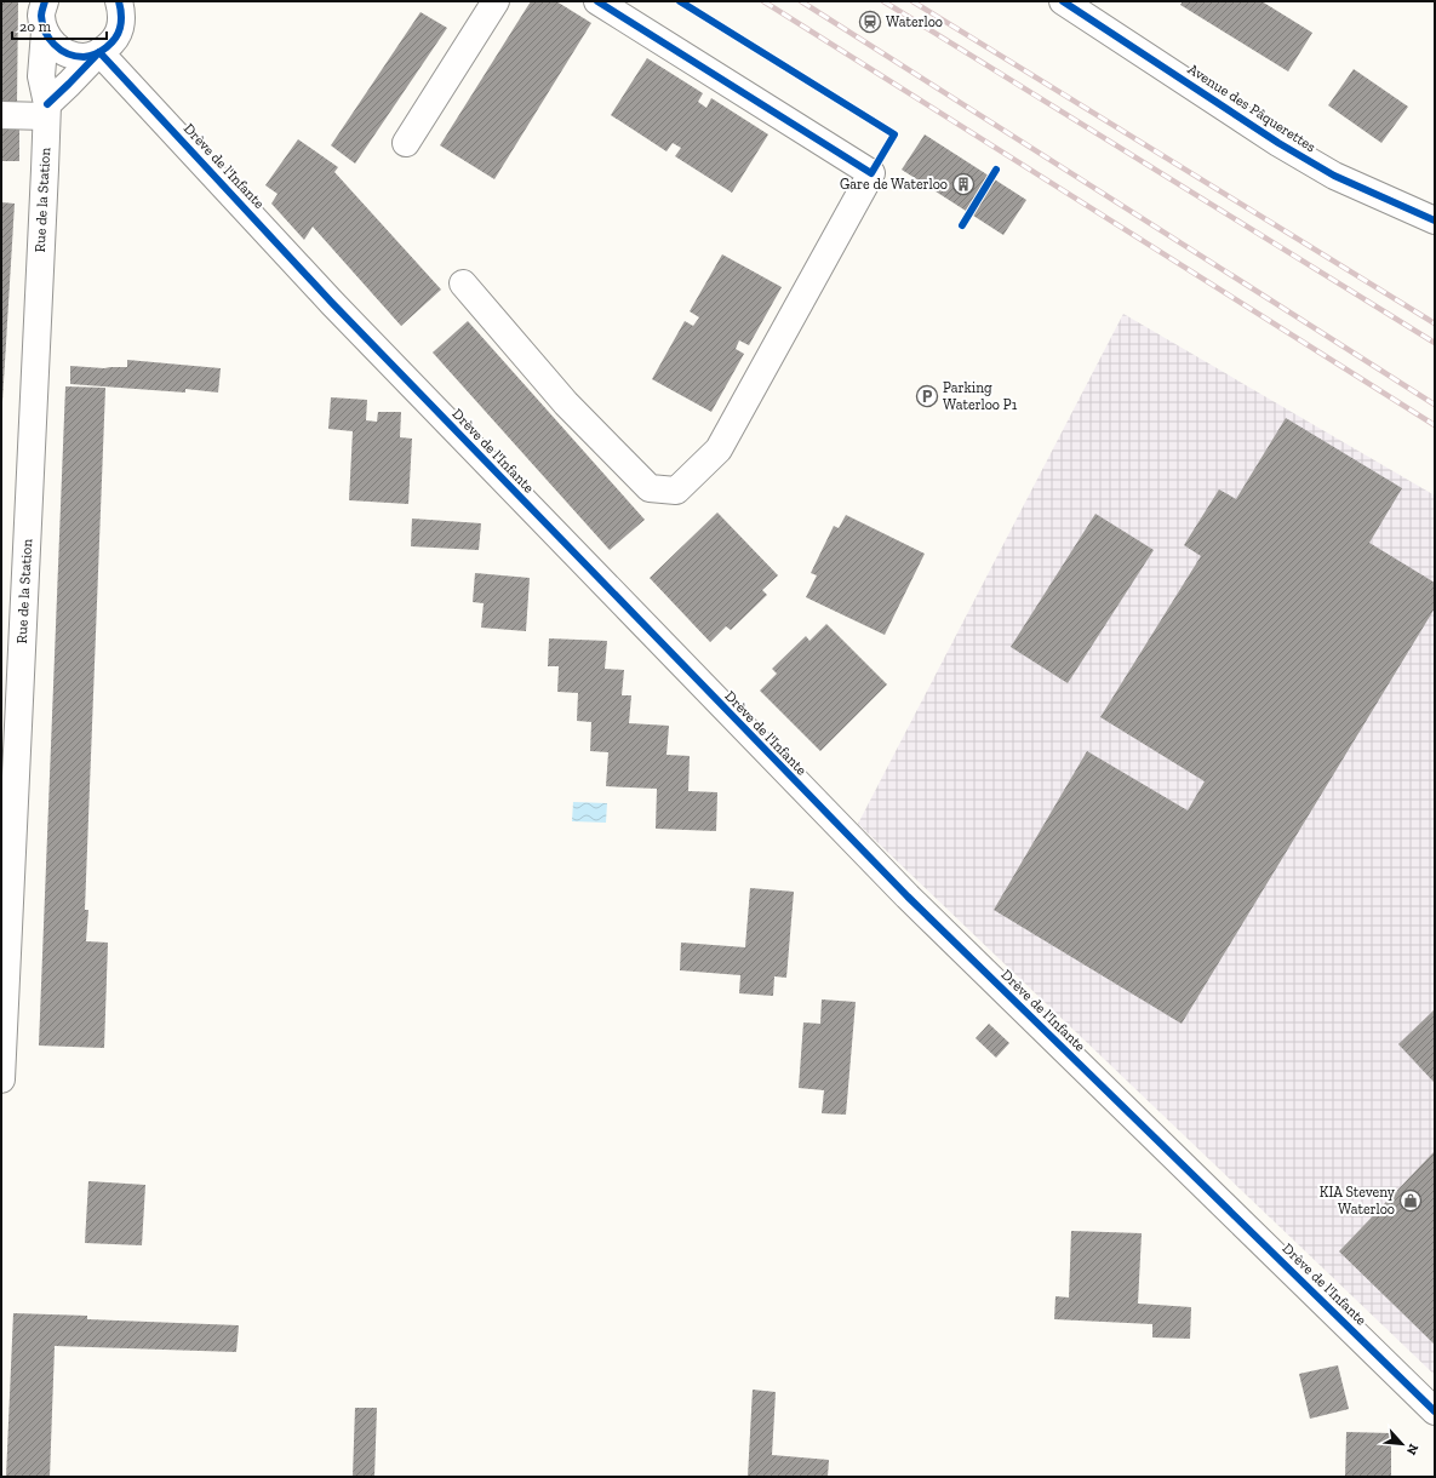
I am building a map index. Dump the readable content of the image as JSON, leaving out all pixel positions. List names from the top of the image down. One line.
{"streets":{"street":["Avenue des Pâquerettes","Drève de l'Infante","Rue de la Station"]},"places":{"station":["Waterloo"],"building":["Gare de Waterloo"],"parking":["Parking Waterloo P1"],"shop":["KIA Steveny Waterloo"]},"scale_bar":"20 m","north":"bottom right"}
